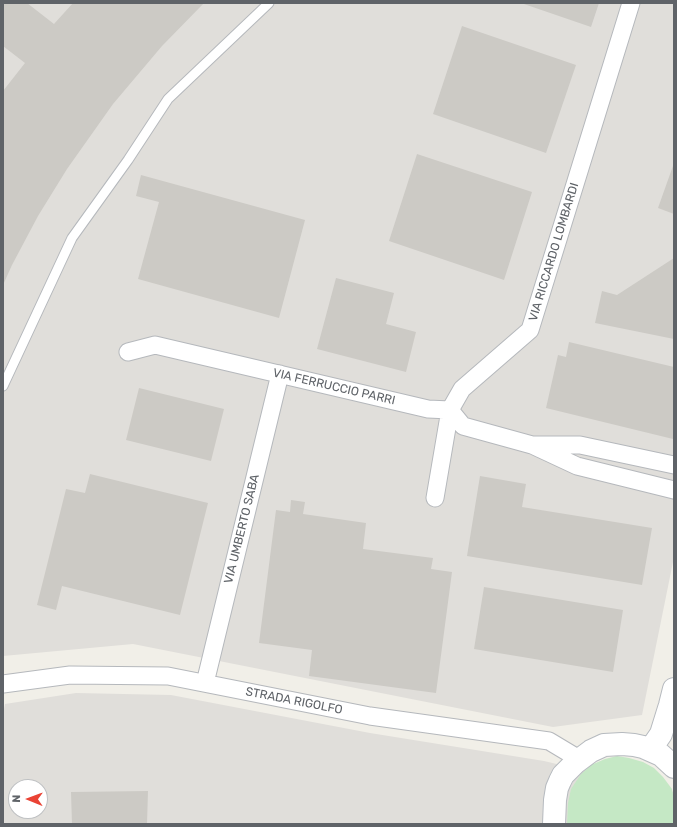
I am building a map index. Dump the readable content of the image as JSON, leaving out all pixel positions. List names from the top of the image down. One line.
{"streets":{"street":["VIA RICCARDO LOMBARDI","VIA FERRUCCIO PARRI","VIA UMBERTO SABA","STRADA RIGOLFO"]},"crossings":[["VIA RICCARDO LOMBARDI","VIA FERRUCCIO PARRI"],["VIA FERRUCCIO PARRI","VIA UMBERTO SABA"],["VIA UMBERTO SABA","STRADA RIGOLFO"]],"north":"left"}
